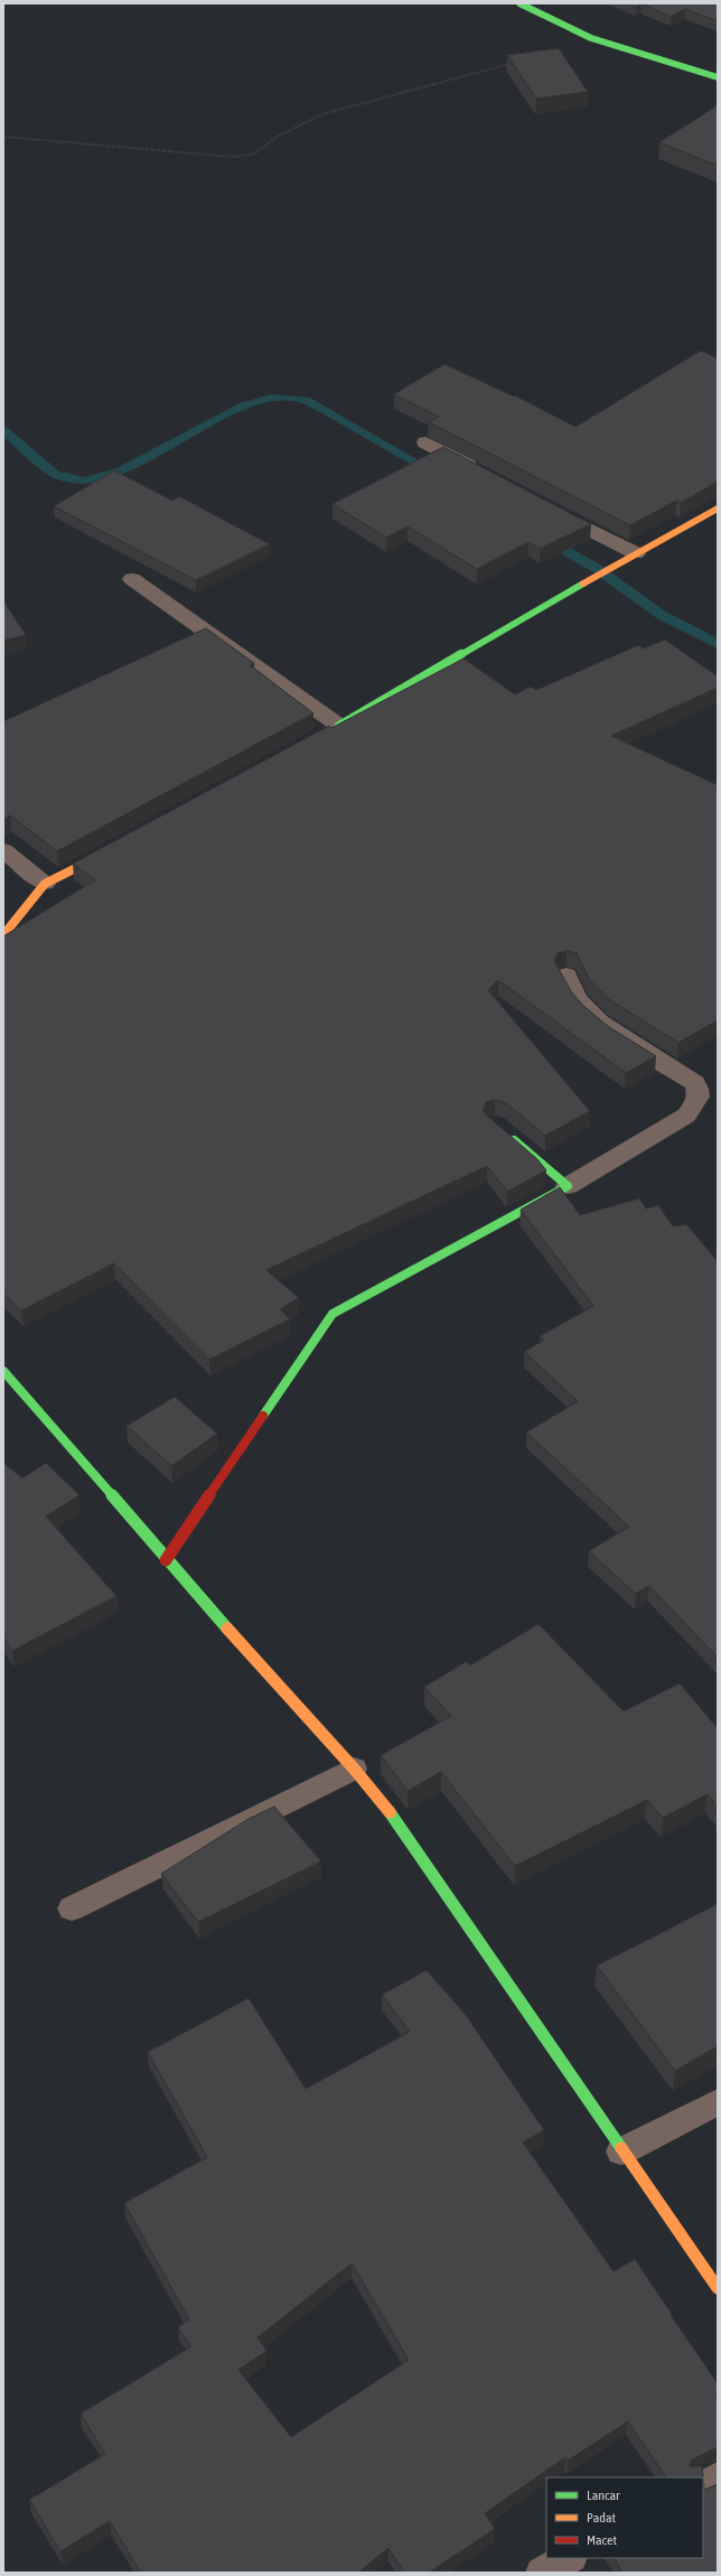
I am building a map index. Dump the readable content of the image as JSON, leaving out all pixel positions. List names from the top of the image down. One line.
{"legend":["Lancar","Padat","Macet"]}
